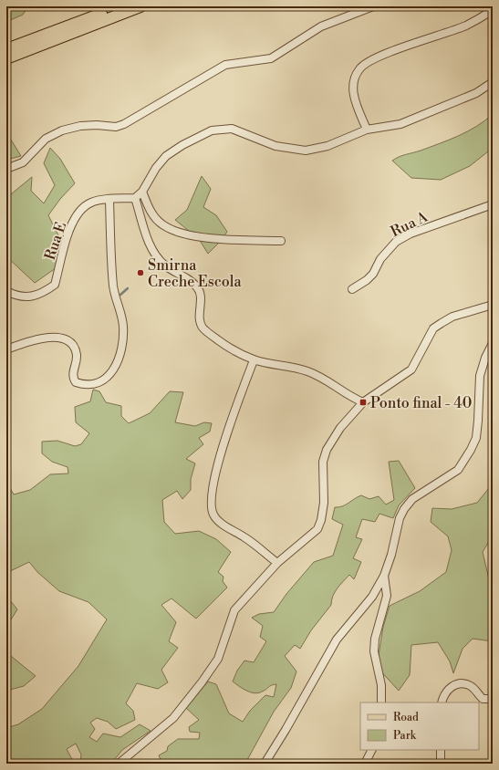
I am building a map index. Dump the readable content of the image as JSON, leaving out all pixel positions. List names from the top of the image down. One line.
{"streets":{"street":["Rua A","Rua E"]},"places":{"other":["Smirna Creche Escola"],"transit":["Ponto final - 40"]},"legend":["Road","Park"]}
